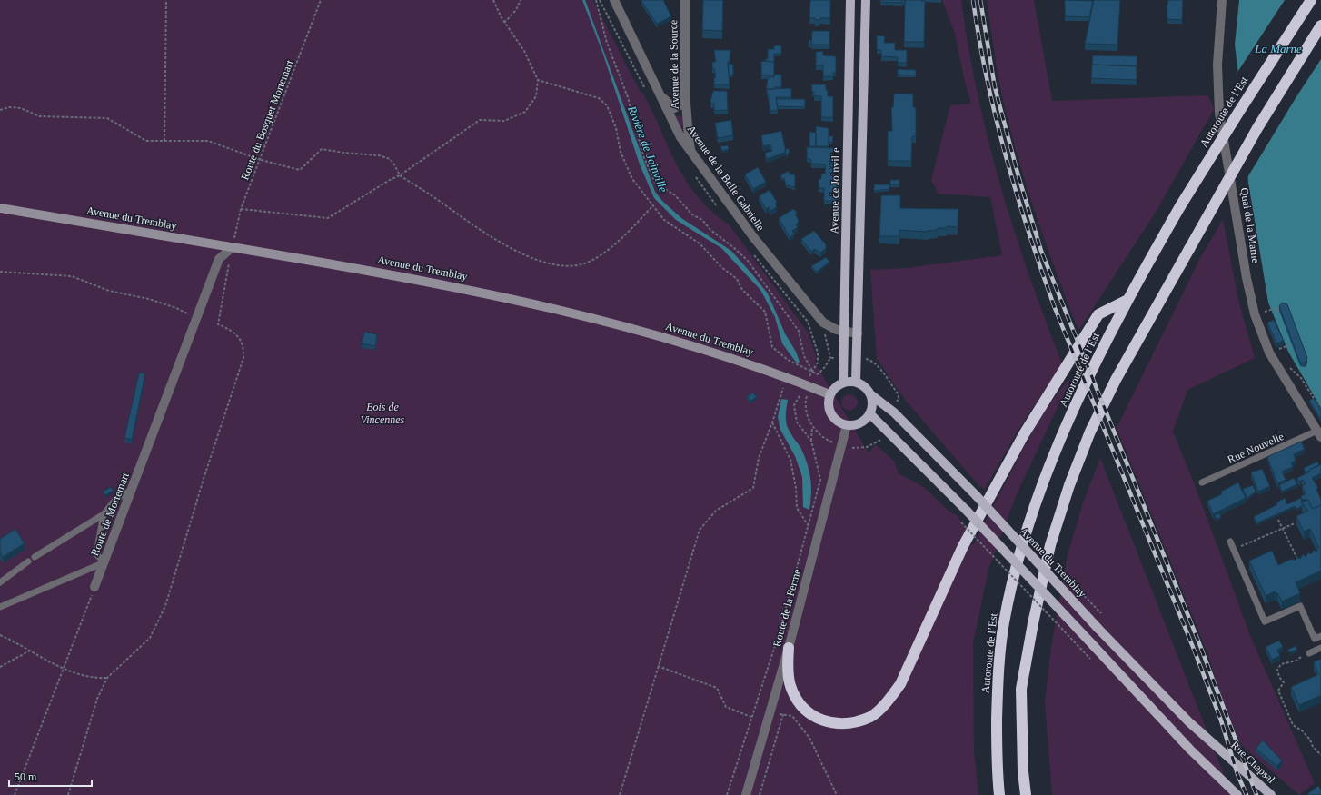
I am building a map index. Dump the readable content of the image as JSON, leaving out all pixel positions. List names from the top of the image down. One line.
{"streets":{"highway":["Autoroute de l’Est"],"main road":["Avenue de Joinville","Avenue du Tremblay","Rue Chapsal"],"street":["Avenue de la Source","Avenue de la Belle Gabrielle","Quai de la Marne","Route de Mortemart","Route de la Ferme"],"lane":["Rue Nouvelle"],"path":["Route du Bosquet Mortemart"]},"crossings":[["Avenue de la Source","Avenue de la Belle Gabrielle"],["Route du Bosquet Mortemart","Avenue du Tremblay"],["Route du Bosquet Mortemart","Route de Mortemart"],["Avenue de la Belle Gabrielle","Avenue de Joinville"],["Avenue de Joinville","Avenue du Tremblay"],["Avenue de Joinville","Route de la Ferme"],["Avenue du Tremblay","Route de Mortemart"],["Avenue du Tremblay","Route de la Ferme"],["Avenue du Tremblay","Rue Chapsal"],["Quai de la Marne","Rue Nouvelle"]],"water":["La Marne","Rivière de Joinville"],"parks":["Bois de Vincennes"],"scale_bar":"50 m"}
